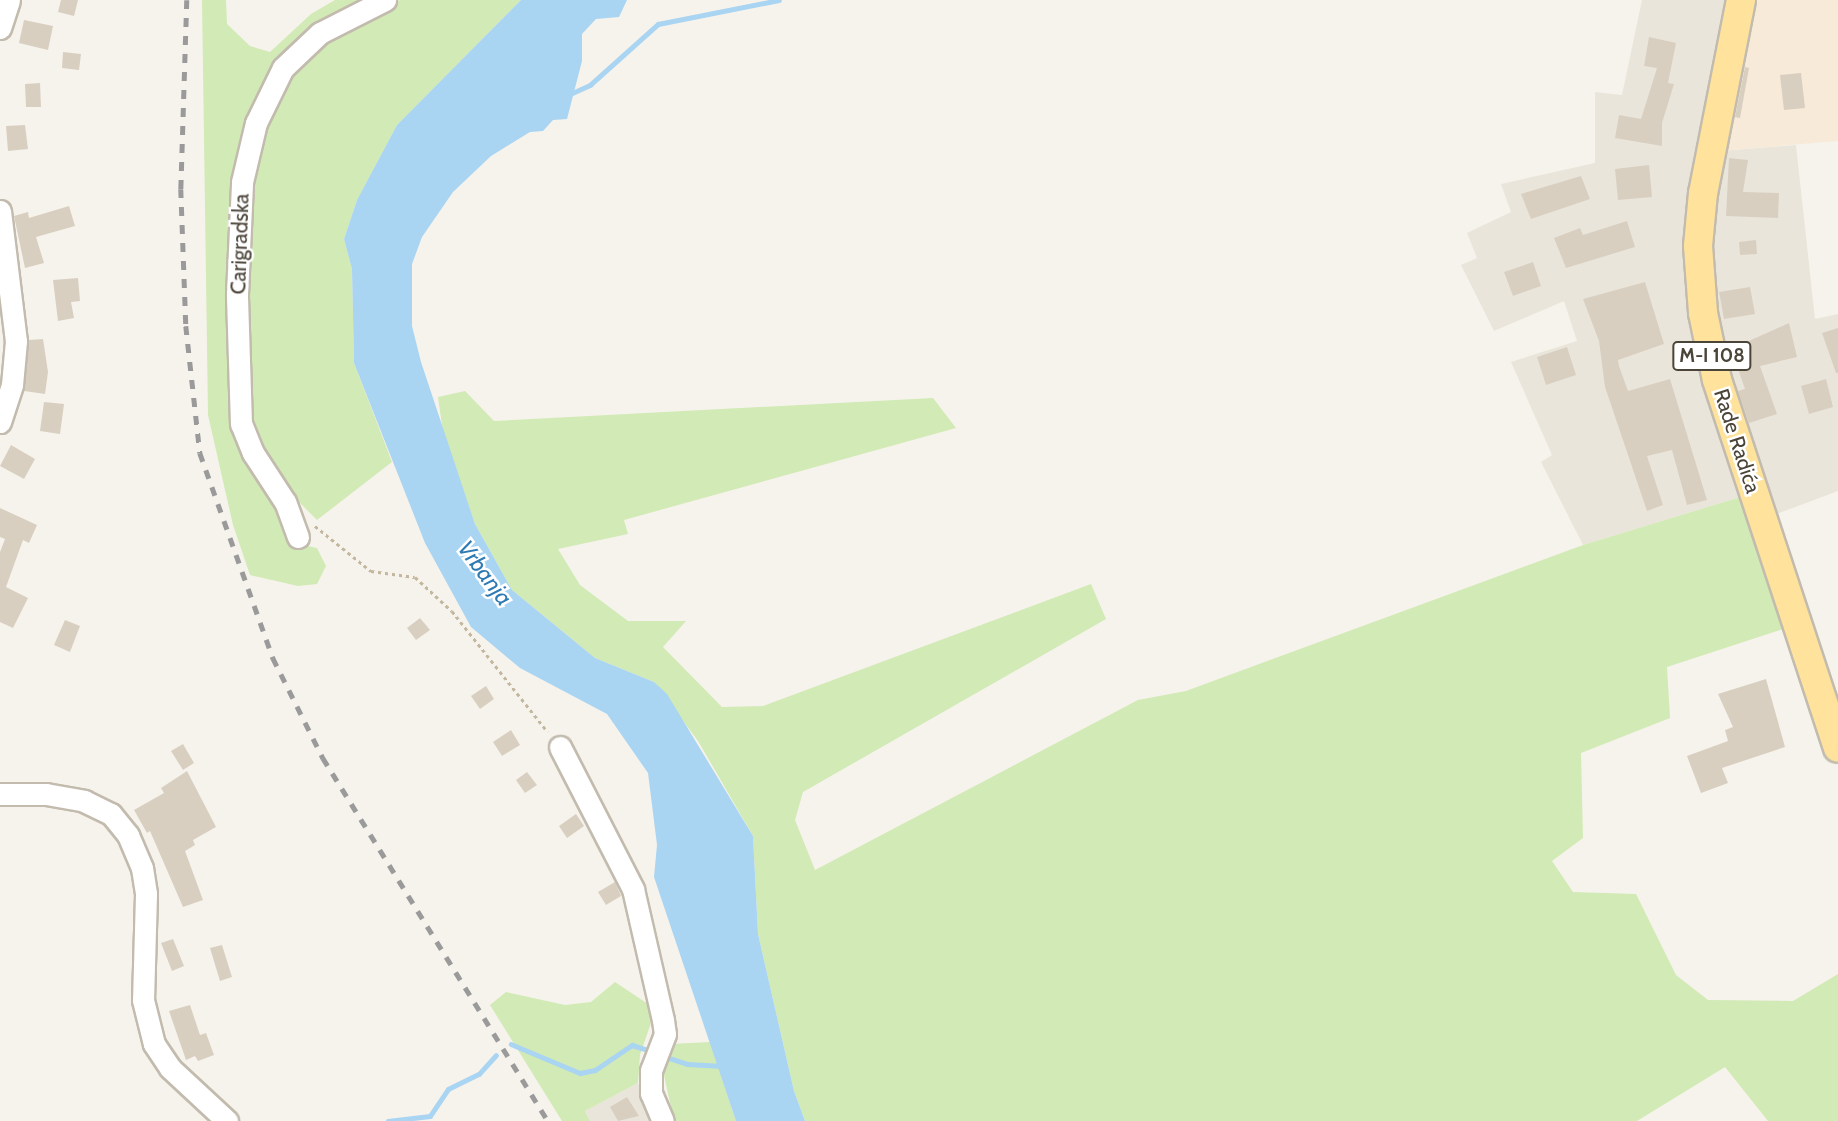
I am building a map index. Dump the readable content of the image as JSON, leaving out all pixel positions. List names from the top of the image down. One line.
{"streets":{"main road":["M-I 108","Rade Radića"],"street":["Carigradska"]},"water":["Vrbanja"]}
